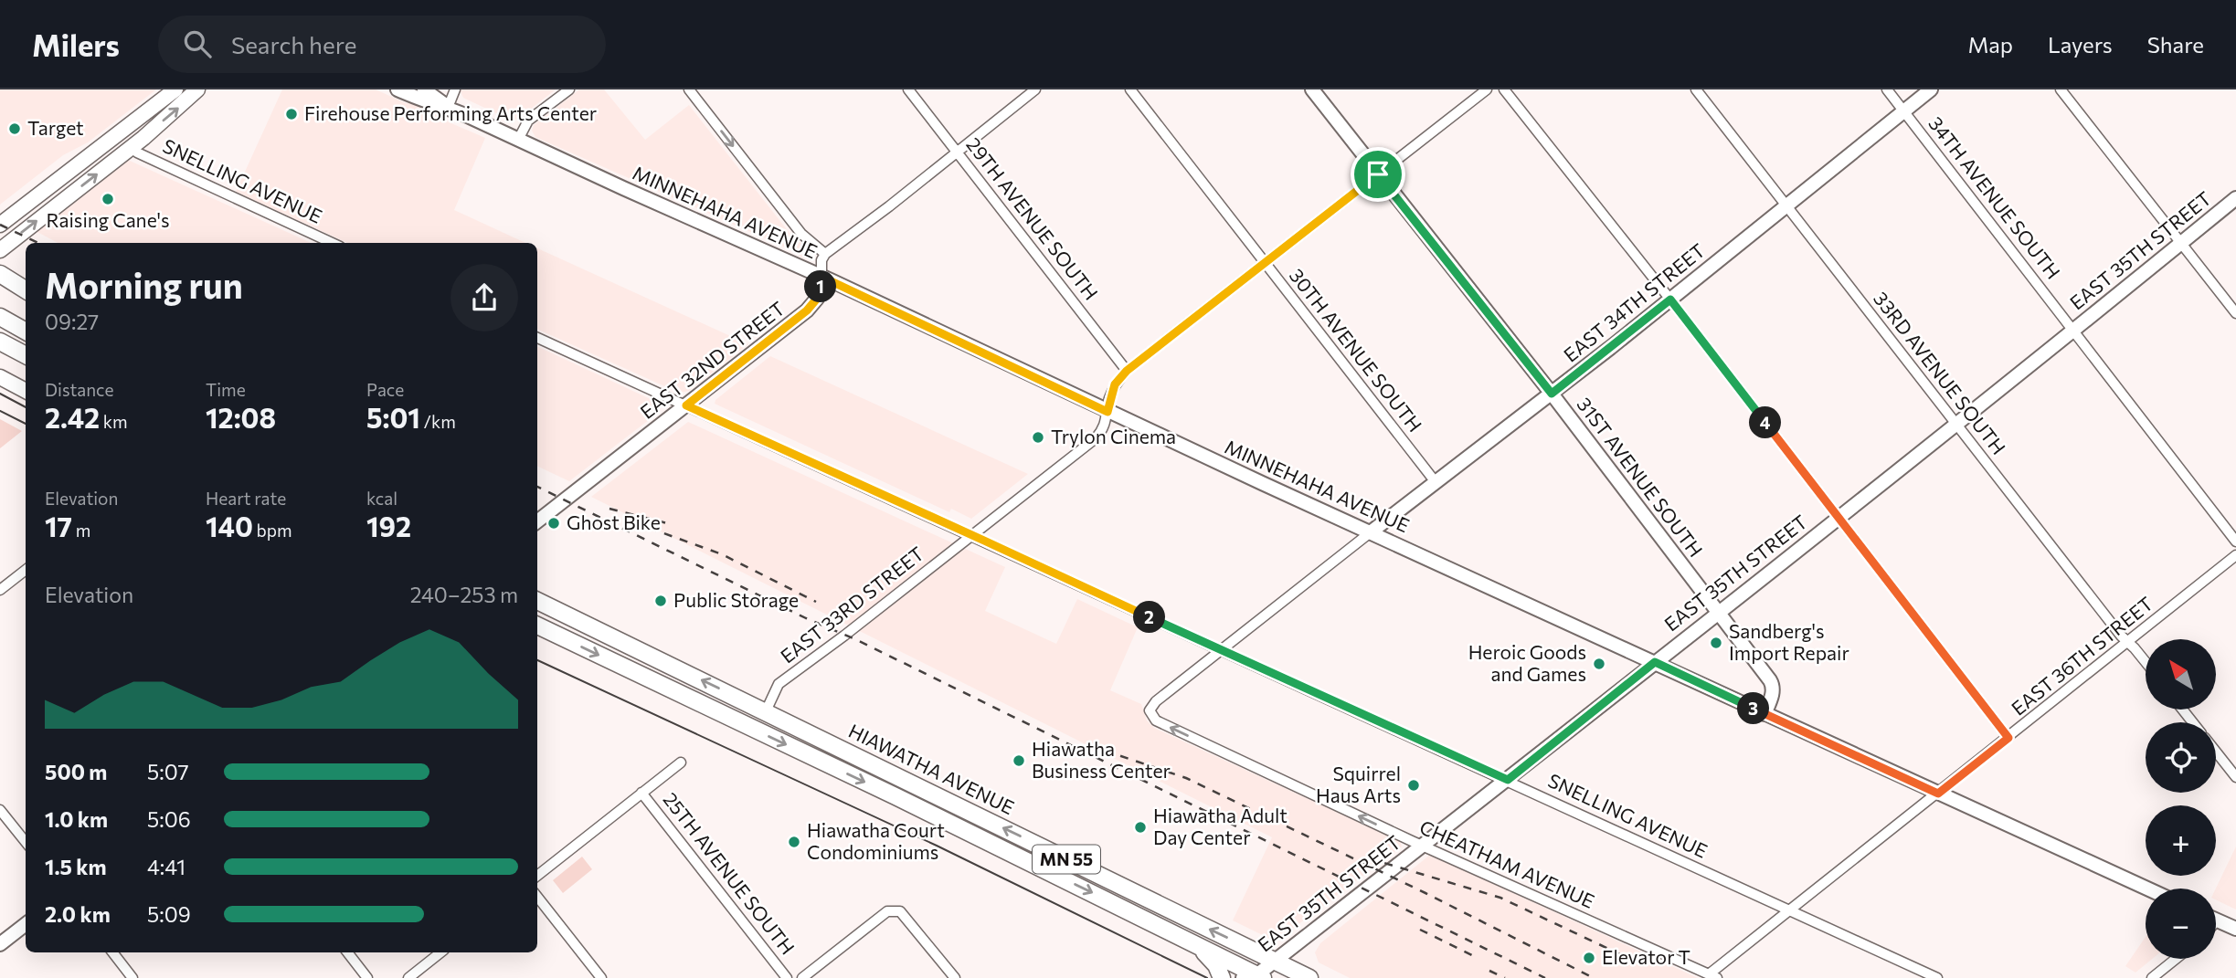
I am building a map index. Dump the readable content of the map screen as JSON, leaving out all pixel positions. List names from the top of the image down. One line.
{"streets":{"highway":["HIAWATHA AVENUE","MN 55"],"street":["SNELLING AVENUE","34TH AVENUE SOUTH","MINNEHAHA AVENUE","29TH AVENUE SOUTH","EAST 35TH STREET","EAST 34TH STREET","30TH AVENUE SOUTH","EAST 32ND STREET","33RD AVENUE SOUTH","31ST AVENUE SOUTH","EAST 33RD STREET","EAST 36TH STREET","CHEATHAM AVENUE","25TH AVENUE SOUTH"]},"crossings":[["SNELLING AVENUE","EAST 35TH STREET"],["SNELLING AVENUE","EAST 34TH STREET"],["SNELLING AVENUE","EAST 32ND STREET"],["SNELLING AVENUE","EAST 33RD STREET"],["SNELLING AVENUE","EAST 36TH STREET"],["34TH AVENUE SOUTH","EAST 35TH STREET"],["34TH AVENUE SOUTH","EAST 34TH STREET"],["MINNEHAHA AVENUE","EAST 35TH STREET"],["MINNEHAHA AVENUE","EAST 34TH STREET"],["MINNEHAHA AVENUE","EAST 32ND STREET"],["MINNEHAHA AVENUE","31ST AVENUE SOUTH"],["MINNEHAHA AVENUE","EAST 33RD STREET"],["MINNEHAHA AVENUE","EAST 36TH STREET"],["29TH AVENUE SOUTH","EAST 33RD STREET"],["EAST 35TH STREET","33RD AVENUE SOUTH"],["EAST 35TH STREET","31ST AVENUE SOUTH"],["EAST 35TH STREET","HIAWATHA AVENUE"],["EAST 35TH STREET","CHEATHAM AVENUE"],["EAST 34TH STREET","30TH AVENUE SOUTH"],["EAST 34TH STREET","33RD AVENUE SOUTH"],["EAST 34TH STREET","31ST AVENUE SOUTH"],["EAST 34TH STREET","CHEATHAM AVENUE"],["30TH AVENUE SOUTH","EAST 33RD STREET"],["33RD AVENUE SOUTH","EAST 36TH STREET"],["31ST AVENUE SOUTH","EAST 33RD STREET"],["EAST 33RD STREET","HIAWATHA AVENUE"],["EAST 36TH STREET","CHEATHAM AVENUE"]],"one_way":["CHEATHAM AVENUE"],"places":["Firehouse Performing Arts Center","Target","Raising Cane's","Trylon Cinema","Ghost Bike","Public Storage","Sandberg's Import Repair","Heroic Goods and Games","Hiawatha Business Center","Squirrel Haus Arts","Hiawatha Adult Day Center","Hiawatha Court Condominiums","Elevator T"],"north":"top left","page":{"header":"Milers","search":"Search here","nav":["Map","Layers","Share"],"heading":["Morning run","09:27"],"pins":["1","4","2","3"],"stats":[["Distance","2.42 km"],["Time","12:08"],["Pace","5:01 /km"],["Elevation","17 m"],["Heart rate","140 bpm"],["kcal","192"]],"chart":["Elevation","240–253 m"],"map_buttons":["+","−"],"list":[{"name":"500 m","note":"5:07"},{"name":"1.0 km","note":"5:06"},{"name":"1.5 km","note":"4:41"},{"name":"2.0 km","note":"5:09"}]}}
